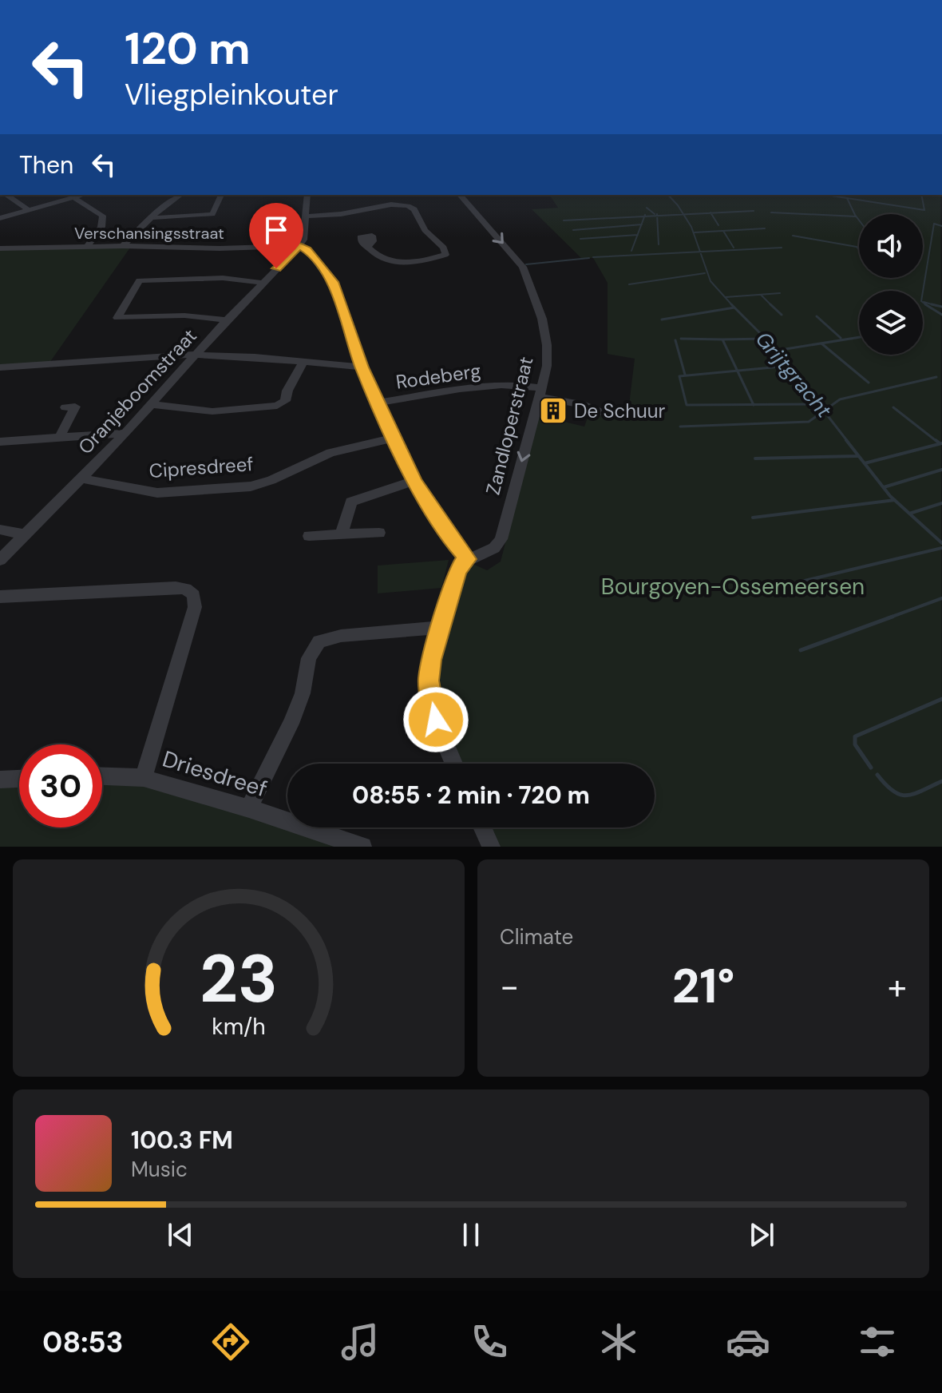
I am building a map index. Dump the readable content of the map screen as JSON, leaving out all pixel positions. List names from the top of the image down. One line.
{"streets":{"street":["Verschansingsstraat","Rodeberg","Oranjeboomstraat","Zandloperstraat","Cipresdreef","Driesdreef"]},"crossings":[["Verschansingsstraat","Oranjeboomstraat"],["Rodeberg","Zandloperstraat"],["Oranjeboomstraat","Cipresdreef"]],"one_way":["Zandloperstraat"],"water":["Grijtgracht"],"parks":["Bourgoyen-Ossemeersen"],"places":{"building":["De Schuur"]},"page":{"turn":["120 m","Vliegpleinkouter"],"then":"Then","limit":"30","trip":"08:55 · 2 min · 720 m","tile":"Climate","heat":["−","21°","+"],"song":["100.3 FM","Music"],"tabs":"08:53","gauge":["23","km/h"]}}
